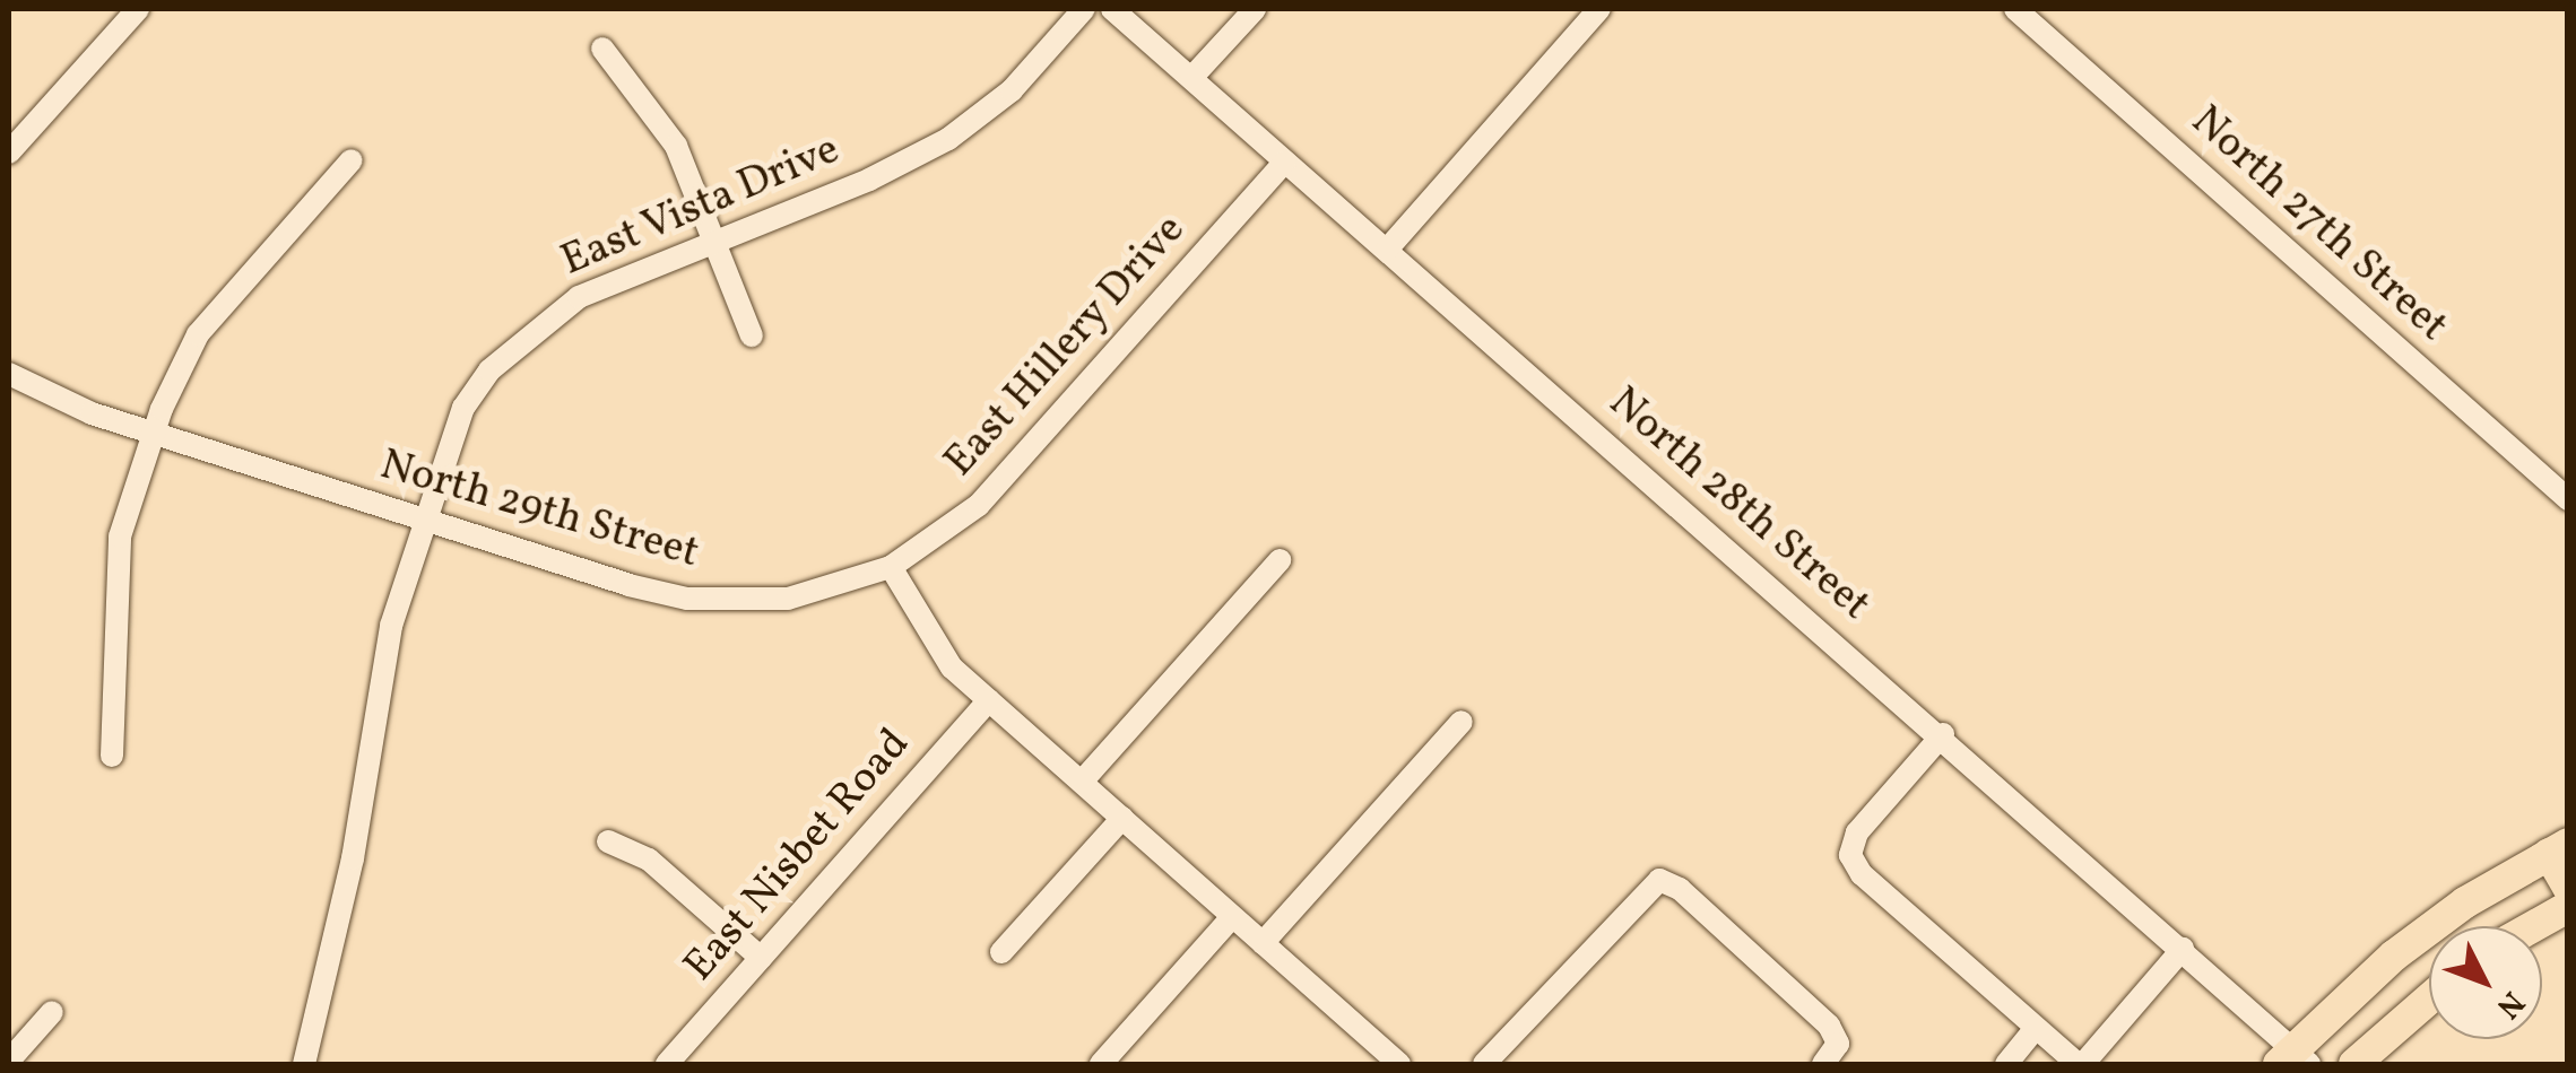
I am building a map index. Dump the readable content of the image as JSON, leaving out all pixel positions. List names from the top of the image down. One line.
{"streets":{"street":["East Vista Drive","North 27th Street","East Hillery Drive","North 28th Street","North 29th Street","East Nisbet Road"]},"crossings":[["East Vista Drive","North 29th Street"],["East Hillery Drive","North 28th Street"],["East Hillery Drive","North 29th Street"]],"north":"bottom right"}
